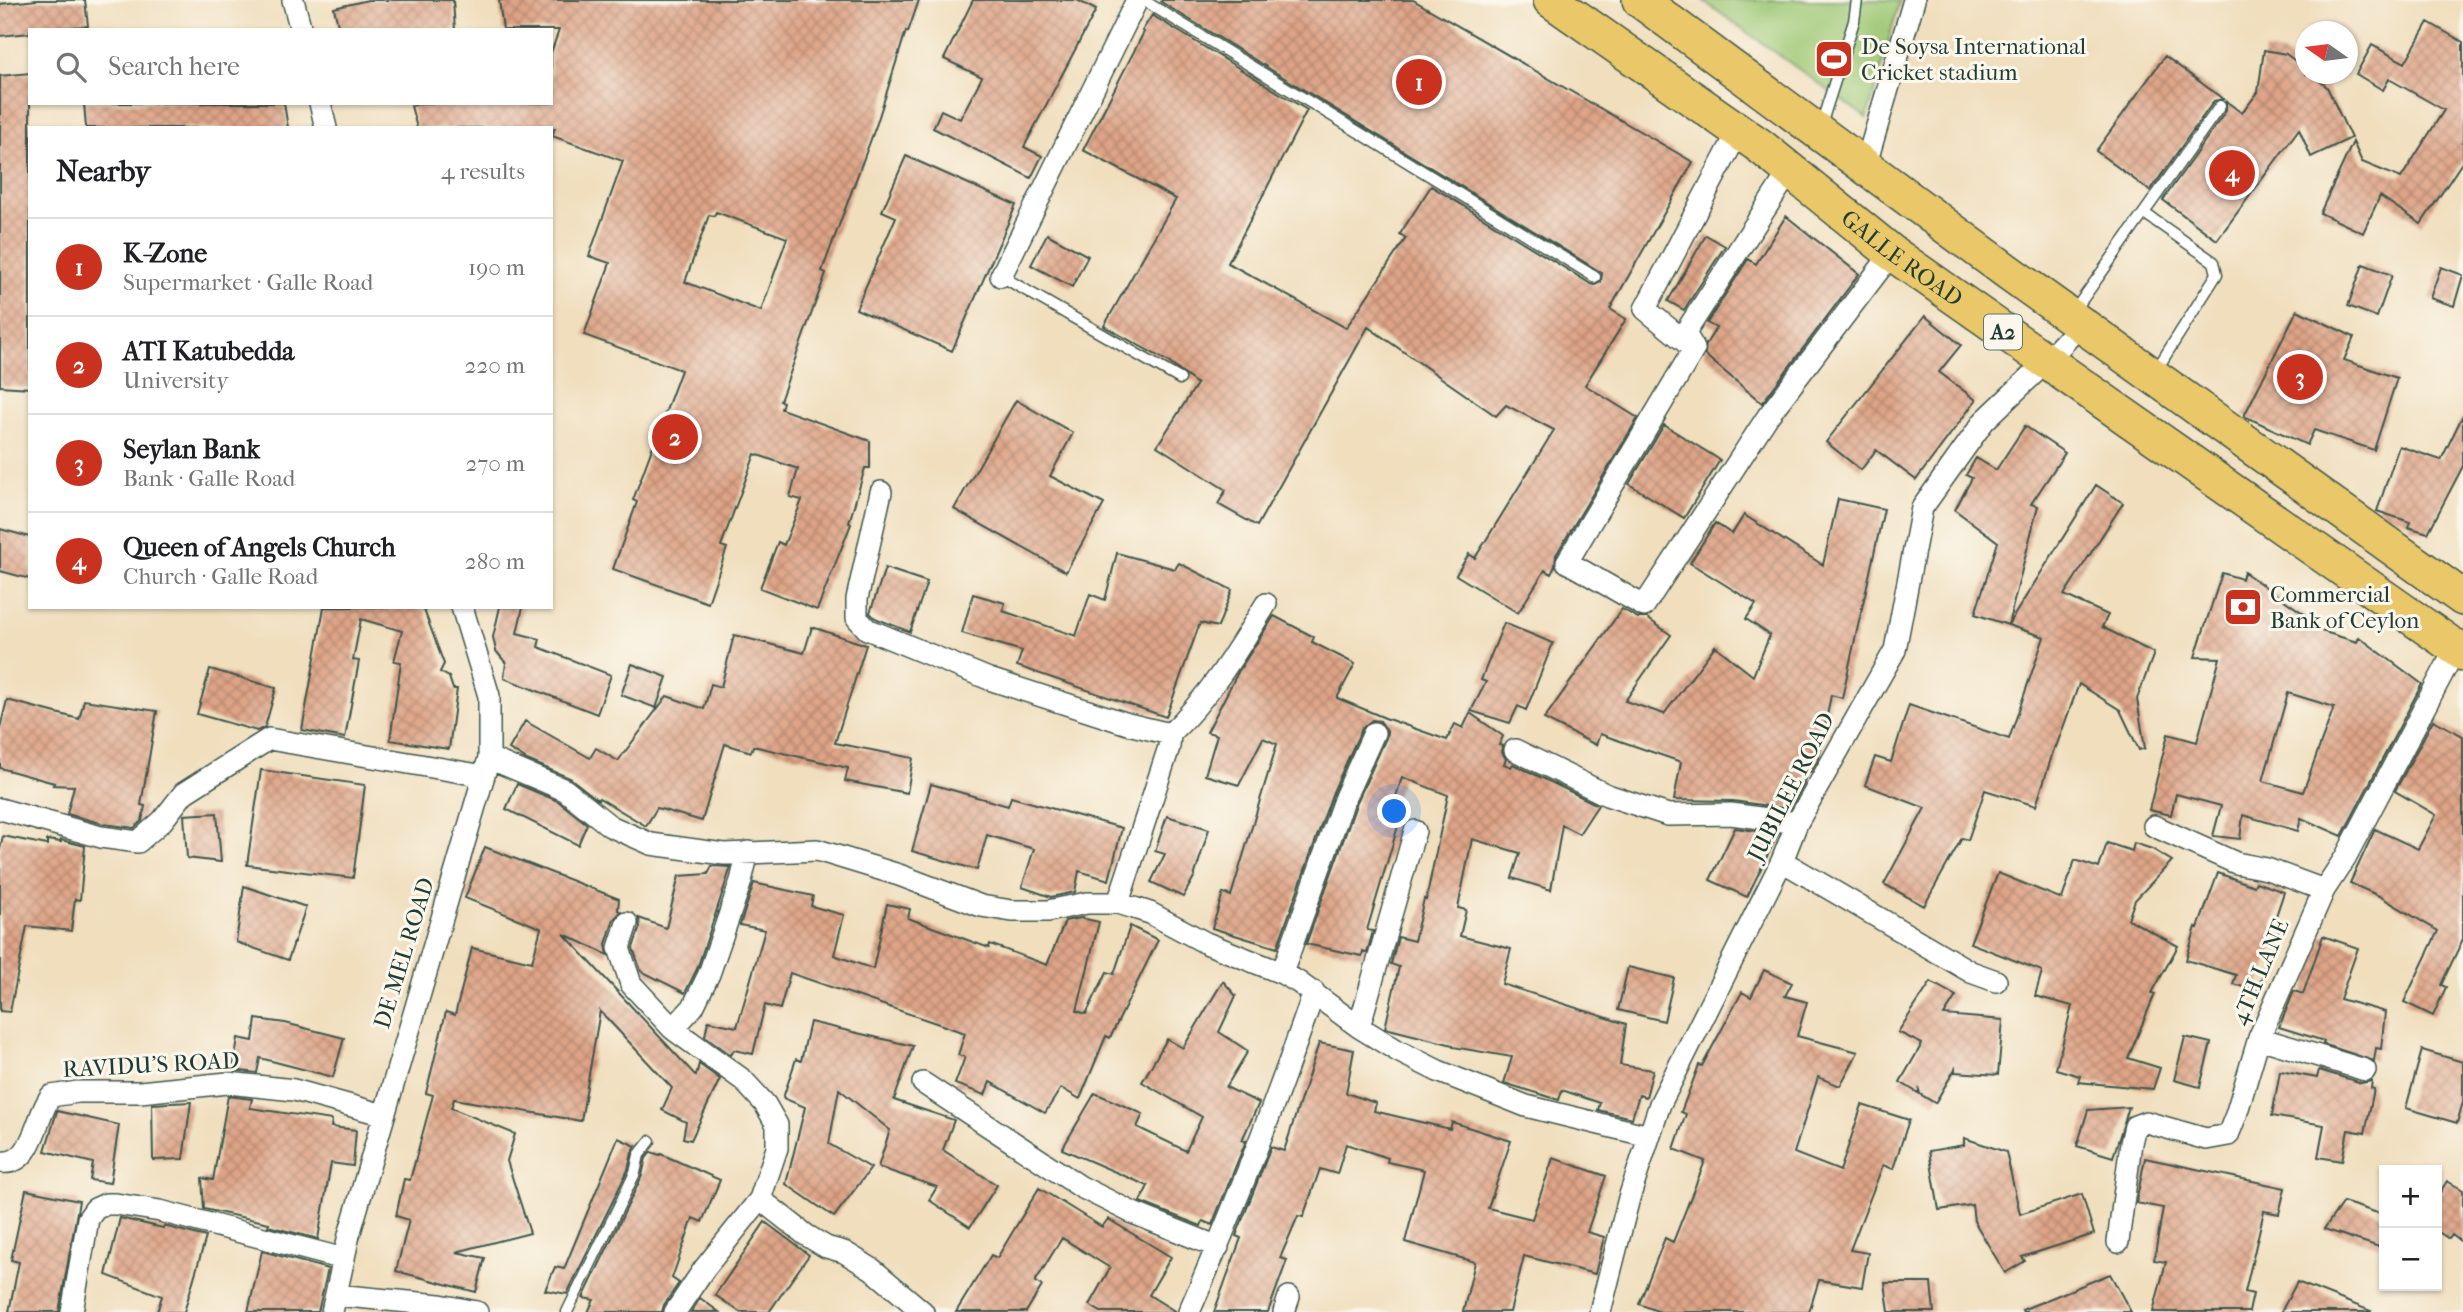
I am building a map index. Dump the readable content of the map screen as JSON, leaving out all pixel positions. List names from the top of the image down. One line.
{"streets":{"highway":["GALLE ROAD","A2"],"street":["JUBILEE ROAD","DE MEL ROAD","4TH LANE","RAVIDU'S ROAD"]},"crossings":[["GALLE ROAD","JUBILEE ROAD"],["GALLE ROAD","4TH LANE"],["A2","JUBILEE ROAD"],["DE MEL ROAD","RAVIDU'S ROAD"]],"places":{"sports":["De Soysa International Cricket stadium"],"bank":["Commercial Bank of Ceylon"]},"north":"left","page":{"search":"Search here","pins":["1","4","3","2"],"heading":["Nearby","4 results"],"list":[{"mark":"1","name":"K-Zone","note":"Supermarket · Galle Road","value":"190 m"},{"mark":"2","name":"ATI Katubedda","note":"University","value":"220 m"},{"mark":"3","name":"Seylan Bank","note":"Bank · Galle Road","value":"270 m"},{"mark":"4","name":"Queen of Angels Church","note":"Church · Galle Road","value":"280 m"}],"map_buttons":["+","−"]}}
